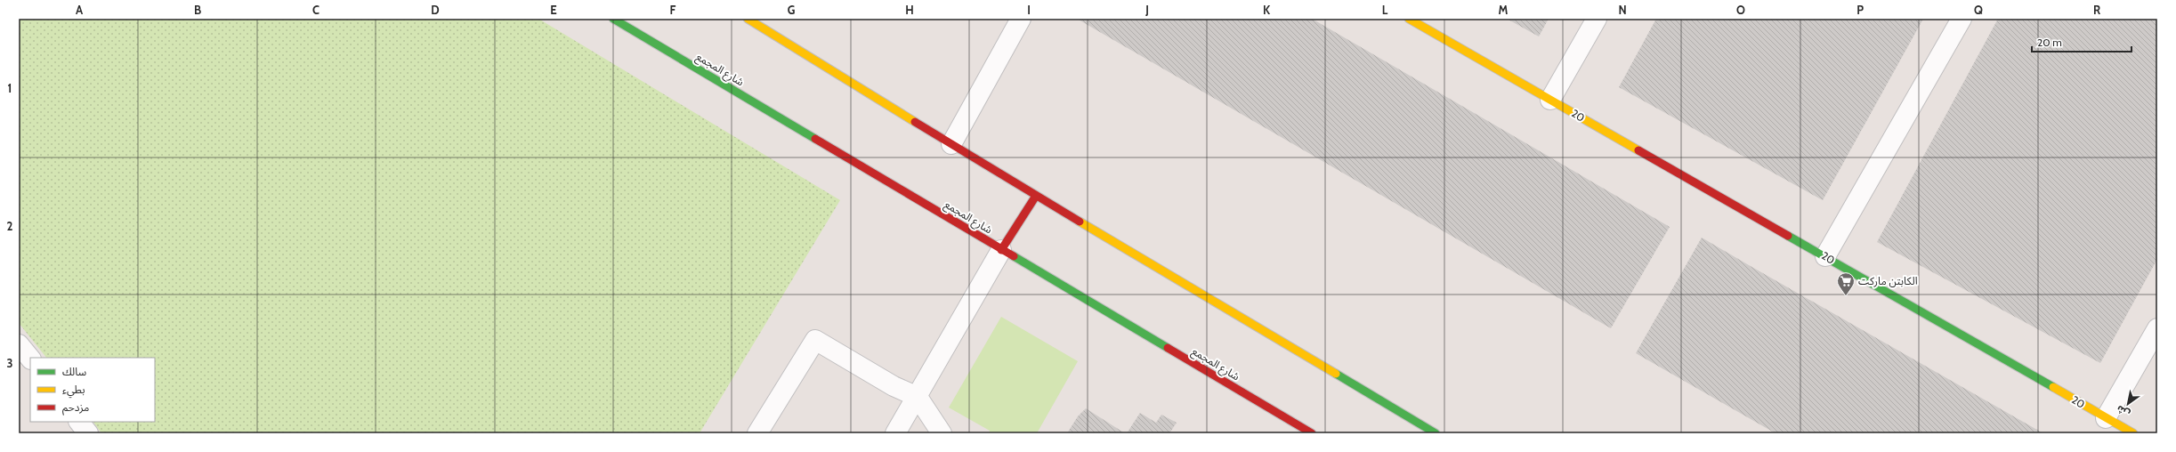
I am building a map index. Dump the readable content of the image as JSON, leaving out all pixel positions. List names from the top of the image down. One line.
{"streets":{"street":["شارع المجمع","20"]},"places":{"supermarket":["الكابتن ماركت"]},"legend":["سالك","بطيء","مزدحم"],"scale_bar":"20 m","north":"bottom left","grid":{"columns":["A","B","C","D","E","F","G","H","I","J","K","L","M","N","O","P","Q","R"],"rows":["1","2","3"]}}
